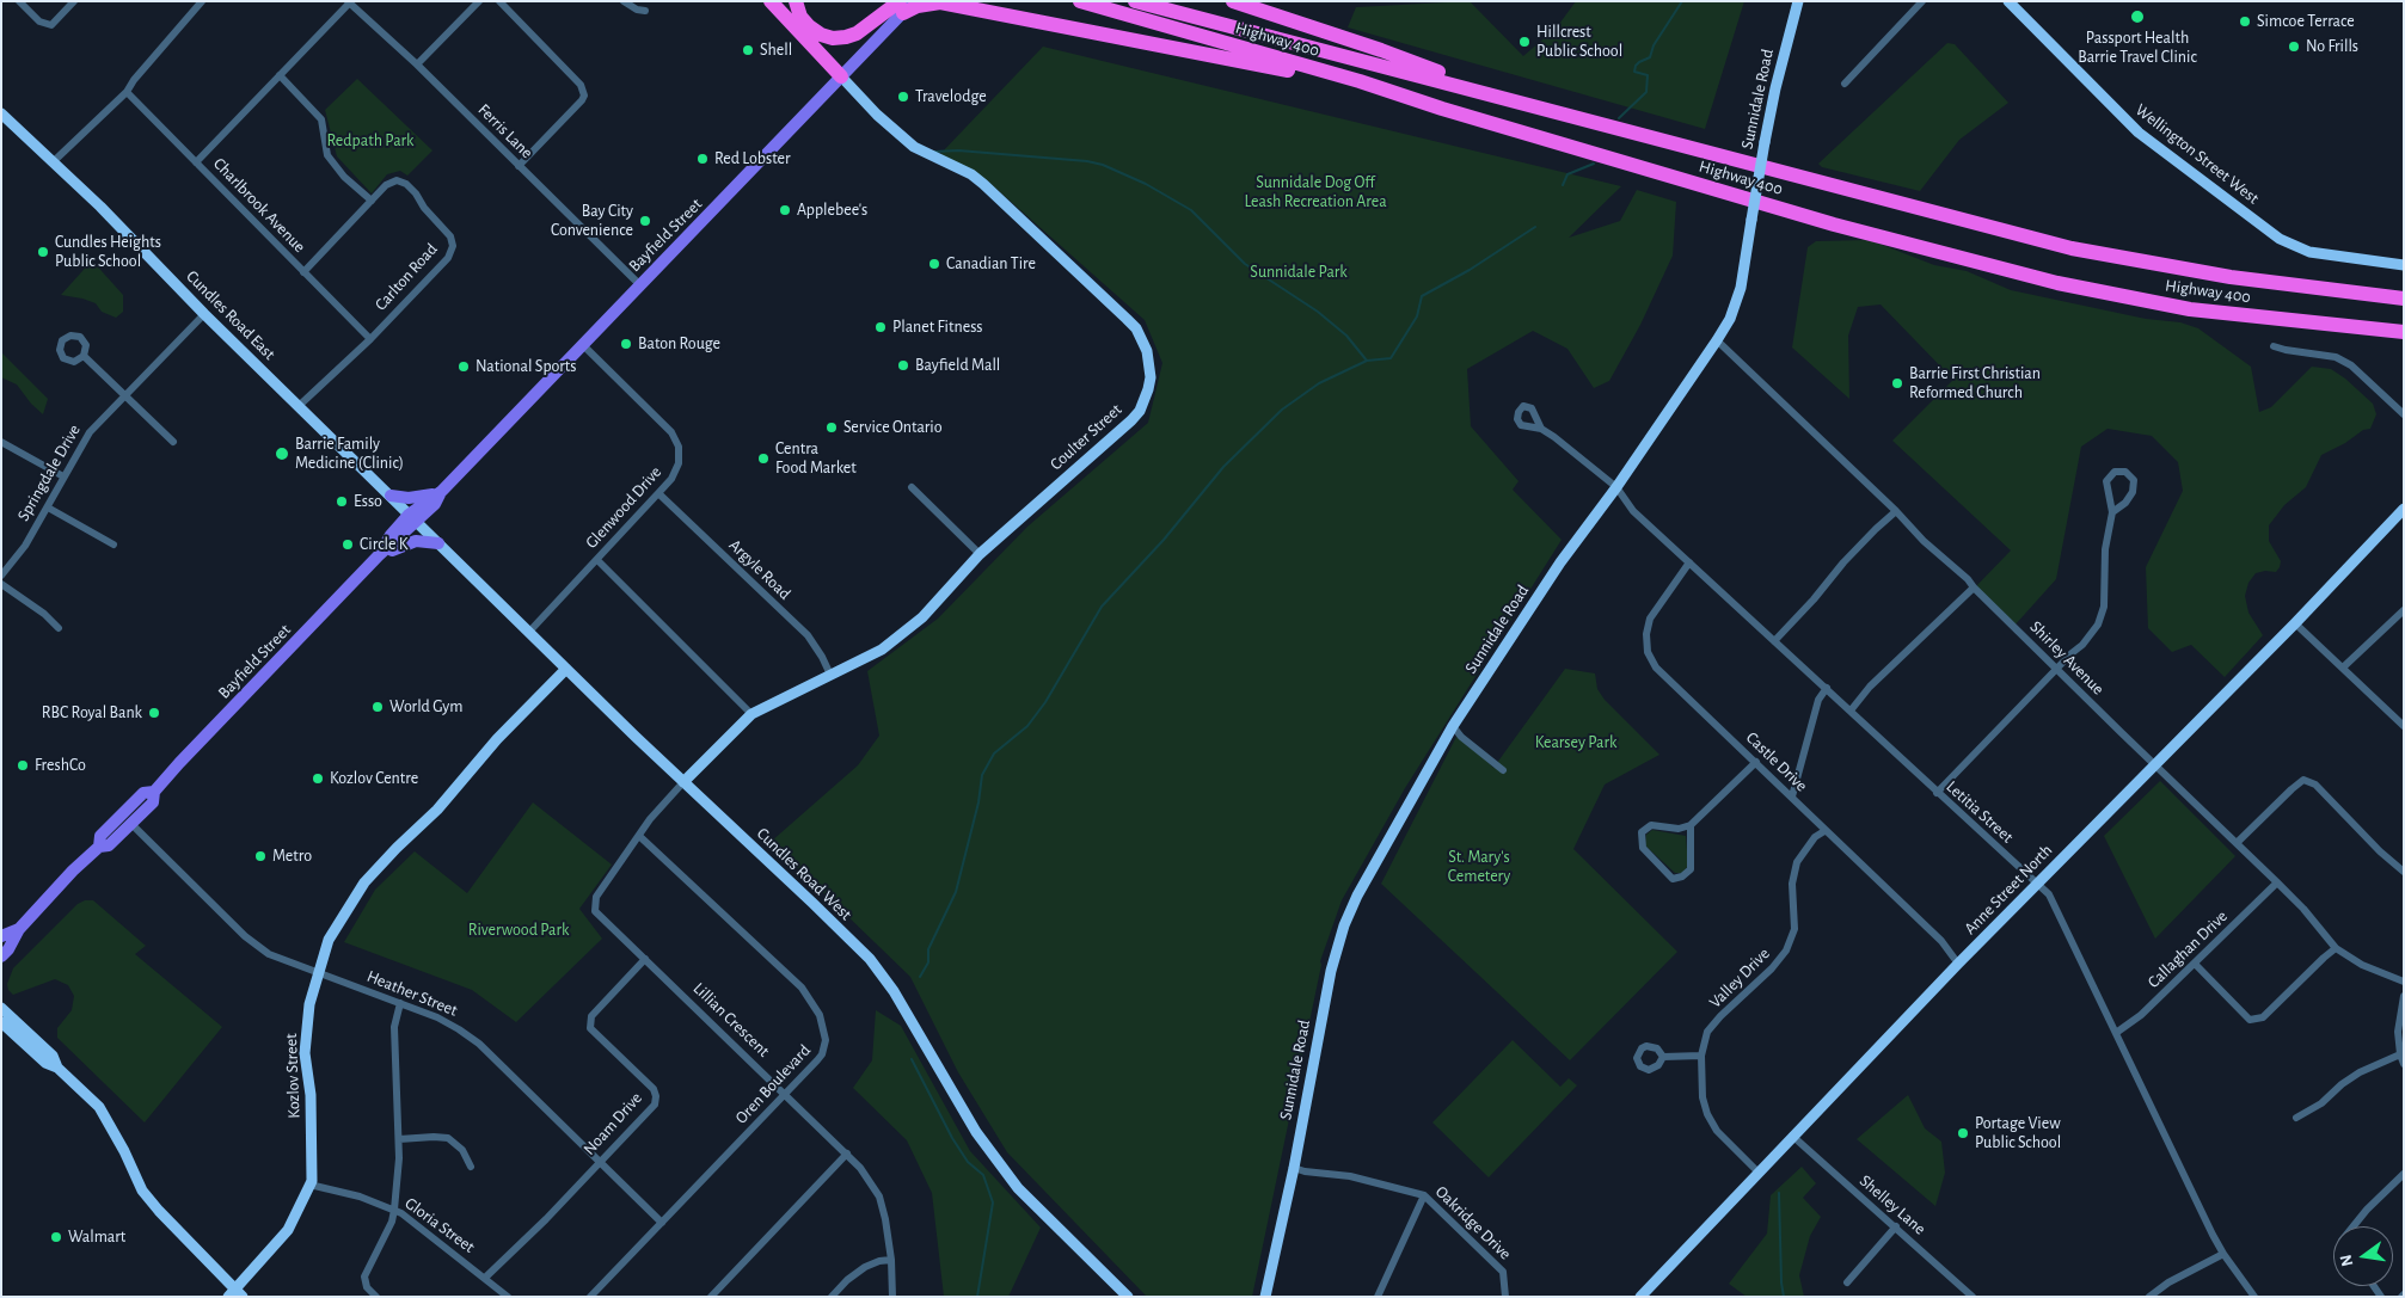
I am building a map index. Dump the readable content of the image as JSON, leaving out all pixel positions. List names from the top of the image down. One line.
{"streets":{"highway":["Highway 400"],"main road":["Bayfield Street"],"street":["Sunnidale Road","Ferris Lane","Wellington Street West","Charlbrook Avenue","Carlton Road","Cundles Road East","Coulter Street","Springdale Drive","Glenwood Drive","Argyle Road","Shirley Avenue","Castle Drive","Letitia Street","Cundles Road West","Anne Street North","Callaghan Drive","Valley Drive","Heather Street","Lillian Crescent","Kozlov Street","Oren Boulevard","Noam Drive","Shelley Lane","Oakridge Drive","Gloria Street"]},"crossings":[["Sunnidale Road","Shirley Avenue"],["Sunnidale Road","Letitia Street"],["Sunnidale Road","Oakridge Drive"],["Ferris Lane","Bayfield Street"],["Charlbrook Avenue","Carlton Road"],["Bayfield Street","Cundles Road East"],["Bayfield Street","Coulter Street"],["Bayfield Street","Glenwood Drive"],["Bayfield Street","Cundles Road West"],["Bayfield Street","Heather Street"],["Carlton Road","Cundles Road East"],["Cundles Road East","Springdale Drive"],["Cundles Road East","Cundles Road West"],["Coulter Street","Argyle Road"],["Coulter Street","Cundles Road West"],["Coulter Street","Lillian Crescent"],["Glenwood Drive","Argyle Road"],["Glenwood Drive","Cundles Road West"],["Shirley Avenue","Anne Street North"],["Shirley Avenue","Callaghan Drive"],["Castle Drive","Letitia Street"],["Castle Drive","Anne Street North"],["Castle Drive","Valley Drive"],["Letitia Street","Anne Street North"],["Letitia Street","Callaghan Drive"],["Cundles Road West","Lillian Crescent"],["Cundles Road West","Kozlov Street"],["Anne Street North","Valley Drive"],["Anne Street North","Shelley Lane"],["Heather Street","Kozlov Street"],["Heather Street","Oren Boulevard"],["Heather Street","Noam Drive"],["Lillian Crescent","Oren Boulevard"],["Lillian Crescent","Noam Drive"],["Kozlov Street","Gloria Street"],["Noam Drive","Gloria Street"]],"parks":["Redpath Park","Sunnidale Dog Off Leash Recreation Area","Sunnidale Park","Kearsey Park","St. Mary's Cemetery","Riverwood Park"],"places":["Passport Health Barrie Travel Clinic","Simcoe Terrace","Hillcrest Public School","No Frills","Shell","Travelodge","Red Lobster","Applebee's","Bay City Convenience","Cundles Heights Public School","Canadian Tire","Planet Fitness","Baton Rouge","Bayfield Mall","National Sports","Barrie First Christian Reformed Church","Service Ontario","Barrie Family Medicine (Clinic)","Centra Food Market","Esso","Circle K","World Gym","RBC Royal Bank","FreshCo","Kozlov Centre","Metro","Portage View Public School","Walmart"],"north":"left"}
